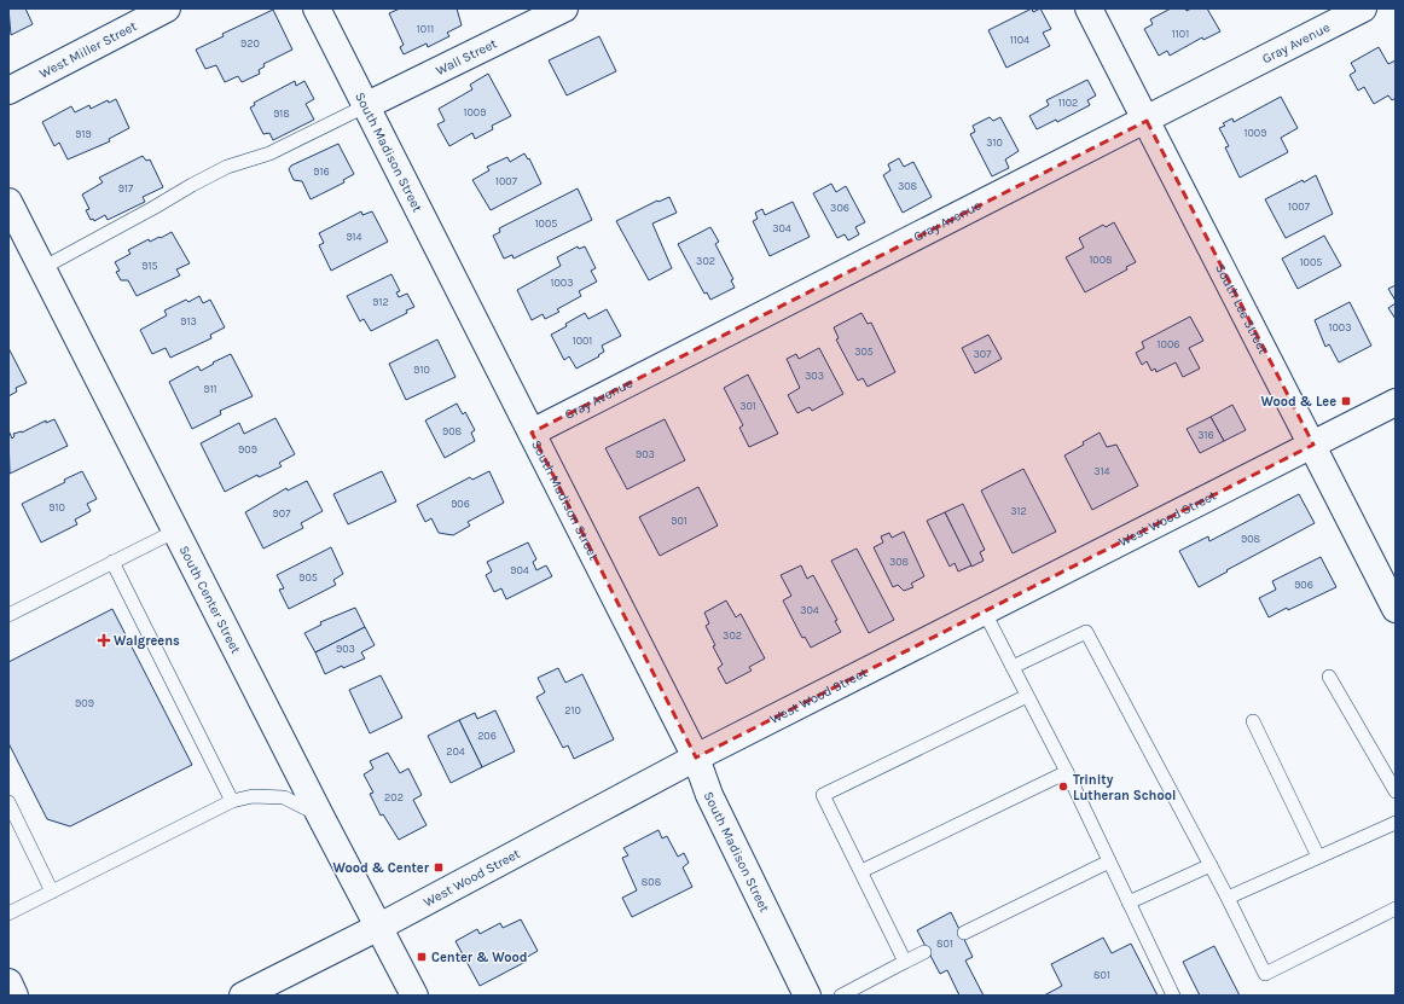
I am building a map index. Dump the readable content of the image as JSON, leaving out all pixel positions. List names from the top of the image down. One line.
{"streets":{"street":["Gray Avenue","West Miller Street","Wall Street","South Madison Street","South Lee Street","West Wood Street","South Center Street"]},"crossings":[["Gray Avenue","South Madison Street"],["Gray Avenue","South Lee Street"],["Wall Street","South Madison Street"],["South Madison Street","West Wood Street"],["South Lee Street","West Wood Street"],["West Wood Street","South Center Street"]],"places":{"transit":["Wood & Lee","Wood & Center","Center & Wood"],"health":["Walgreens"],"other":["Trinity Lutheran School"]},"house_numbers":["1011","1101","1104","920","1102","1009","918","1009","919","310","916","1007","308","917","1007","306","1005","304","914","1008","302","1005","915","1003","912","913","1003","1001","1006","305","307","910","303","911","301","908","316","909","903","314","906","910","312","907","901","908","308","904","905","906","304","302","903","909","210","206","204","202","808","801","801"]}
